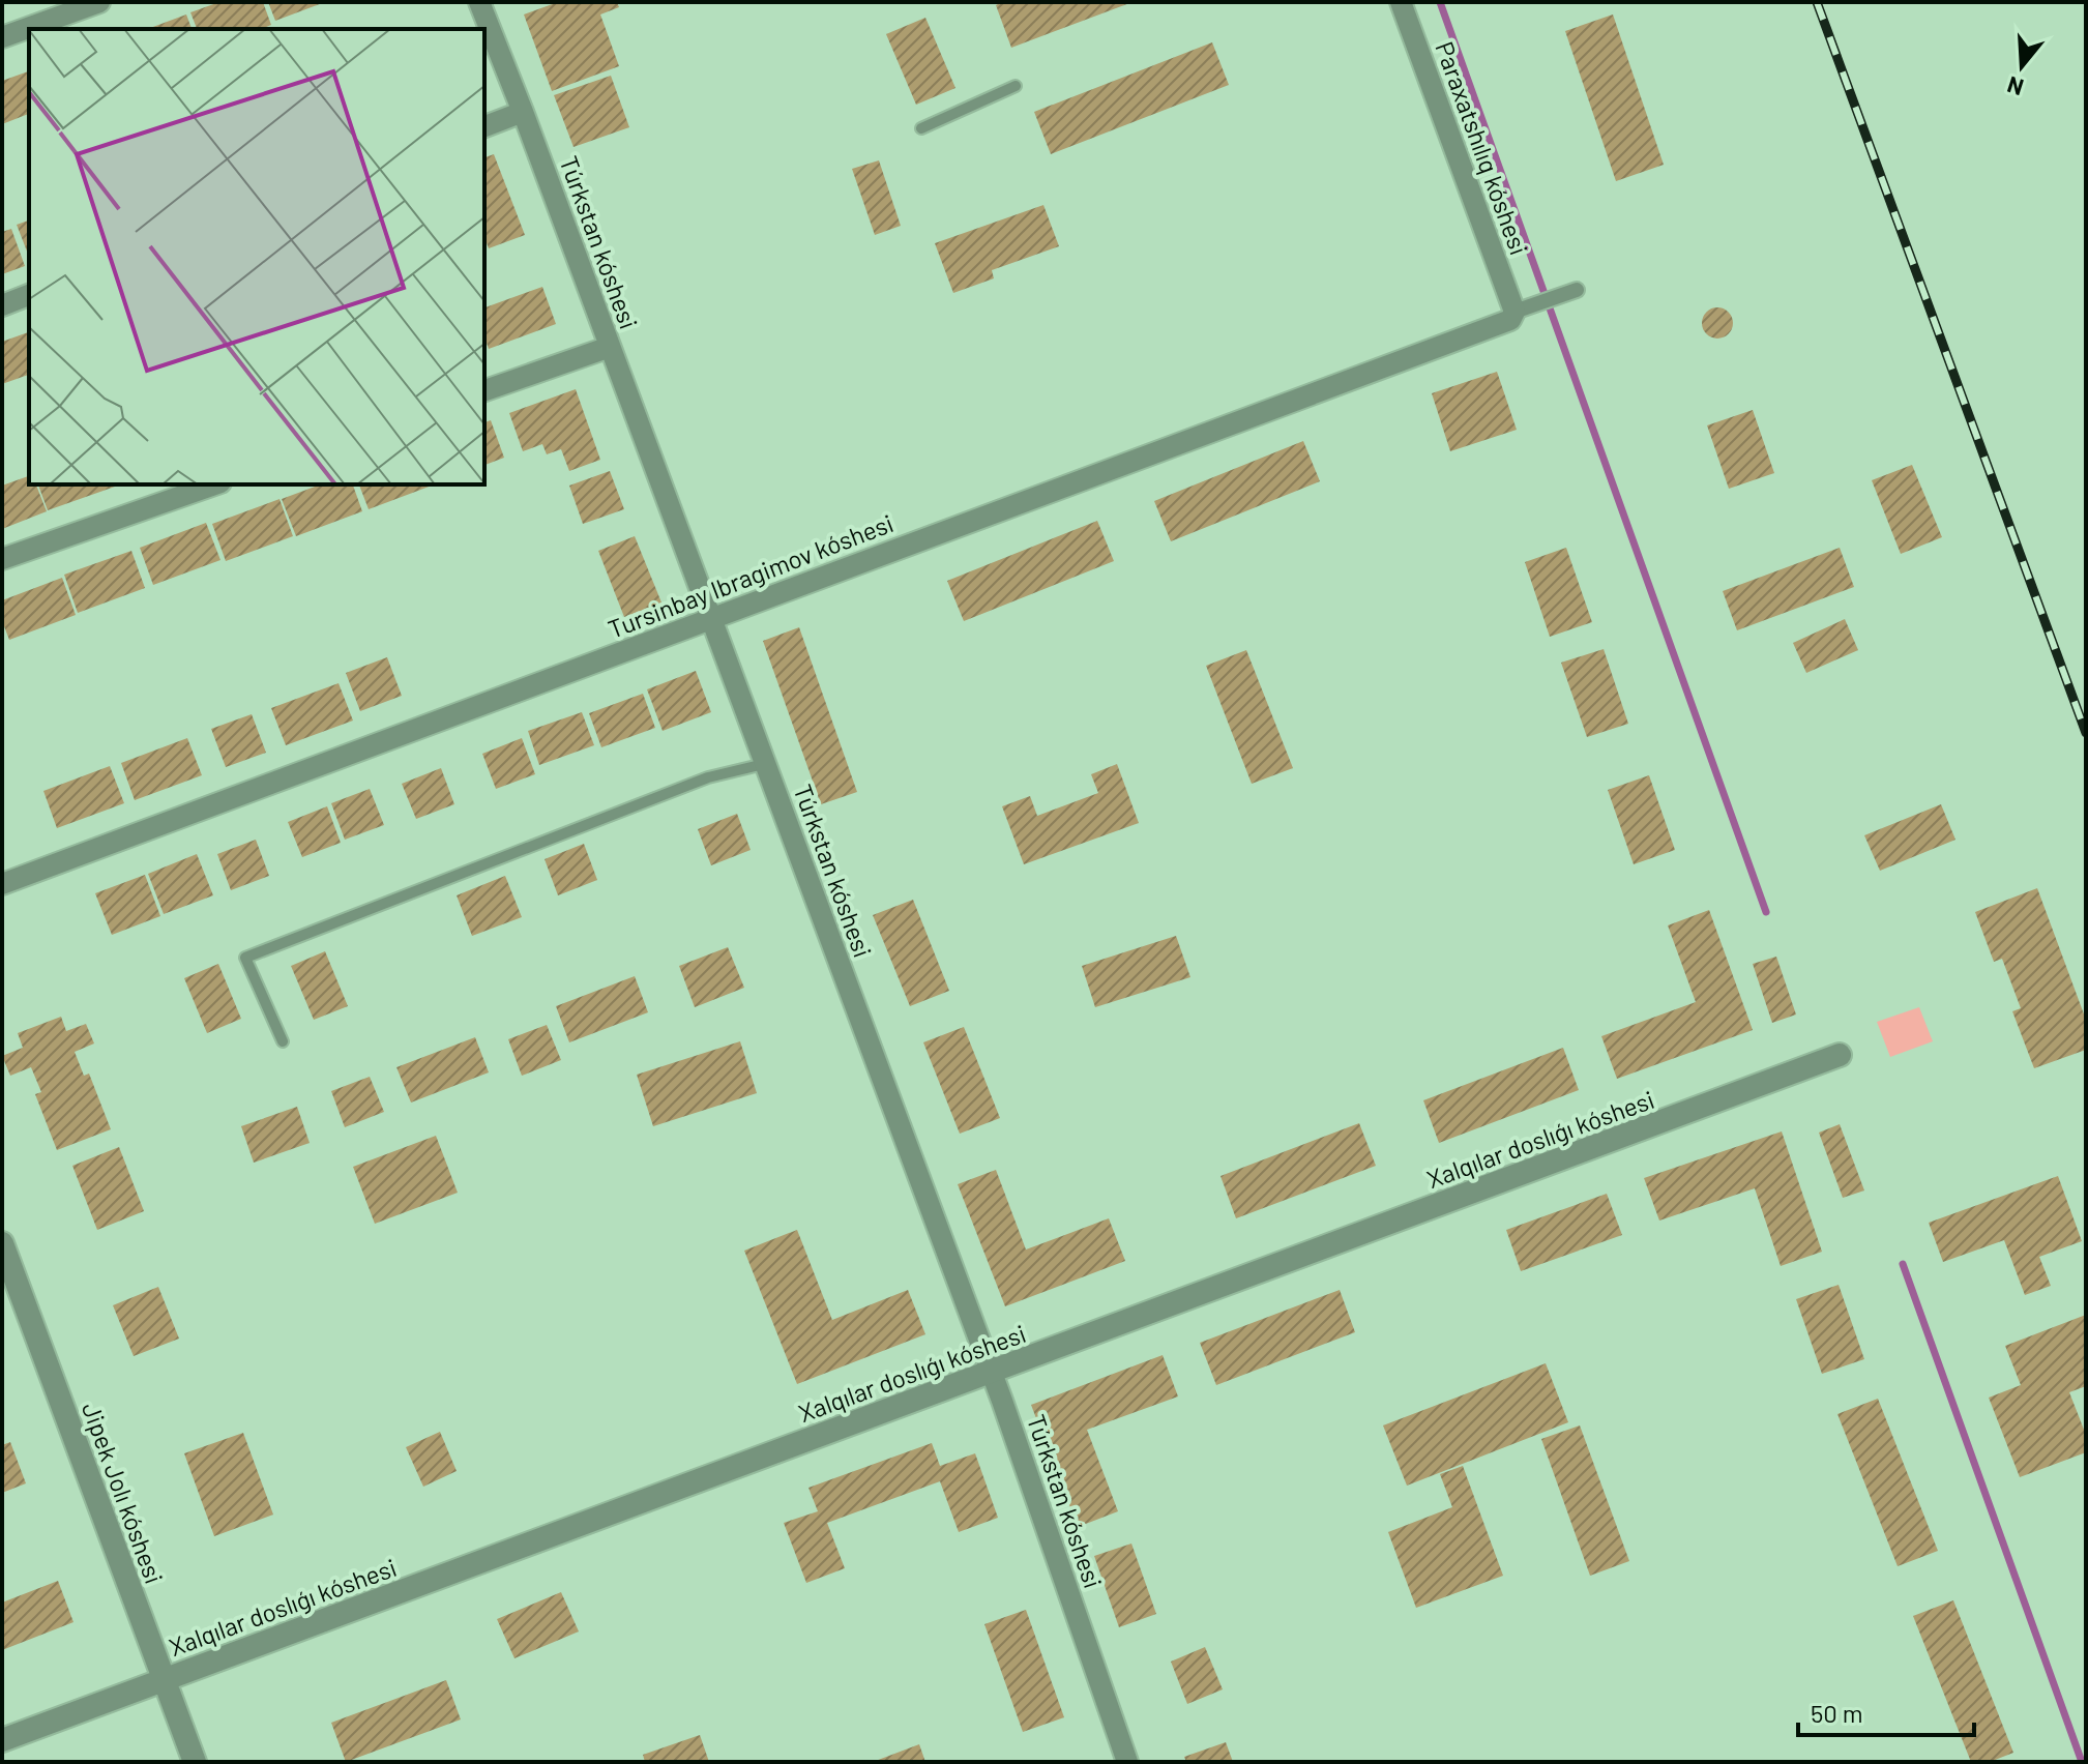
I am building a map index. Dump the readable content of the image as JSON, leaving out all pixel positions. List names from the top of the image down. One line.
{"streets":{"street":["Paraxatshılıq kóshesi","Túrkstan kóshesi","Tursinbay Ibragimov kóshesi","Xalqılar doslıǵı kóshesi","Jipek Jolı kóshesi"]},"crossings":[["Paraxatshılıq kóshesi","Tursinbay Ibragimov kóshesi"],["Túrkstan kóshesi","Tursinbay Ibragimov kóshesi"],["Túrkstan kóshesi","Xalqılar doslıǵı kóshesi"],["Xalqılar doslıǵı kóshesi","Jipek Jolı kóshesi"]],"scale_bar":"50 m","north":"bottom"}
